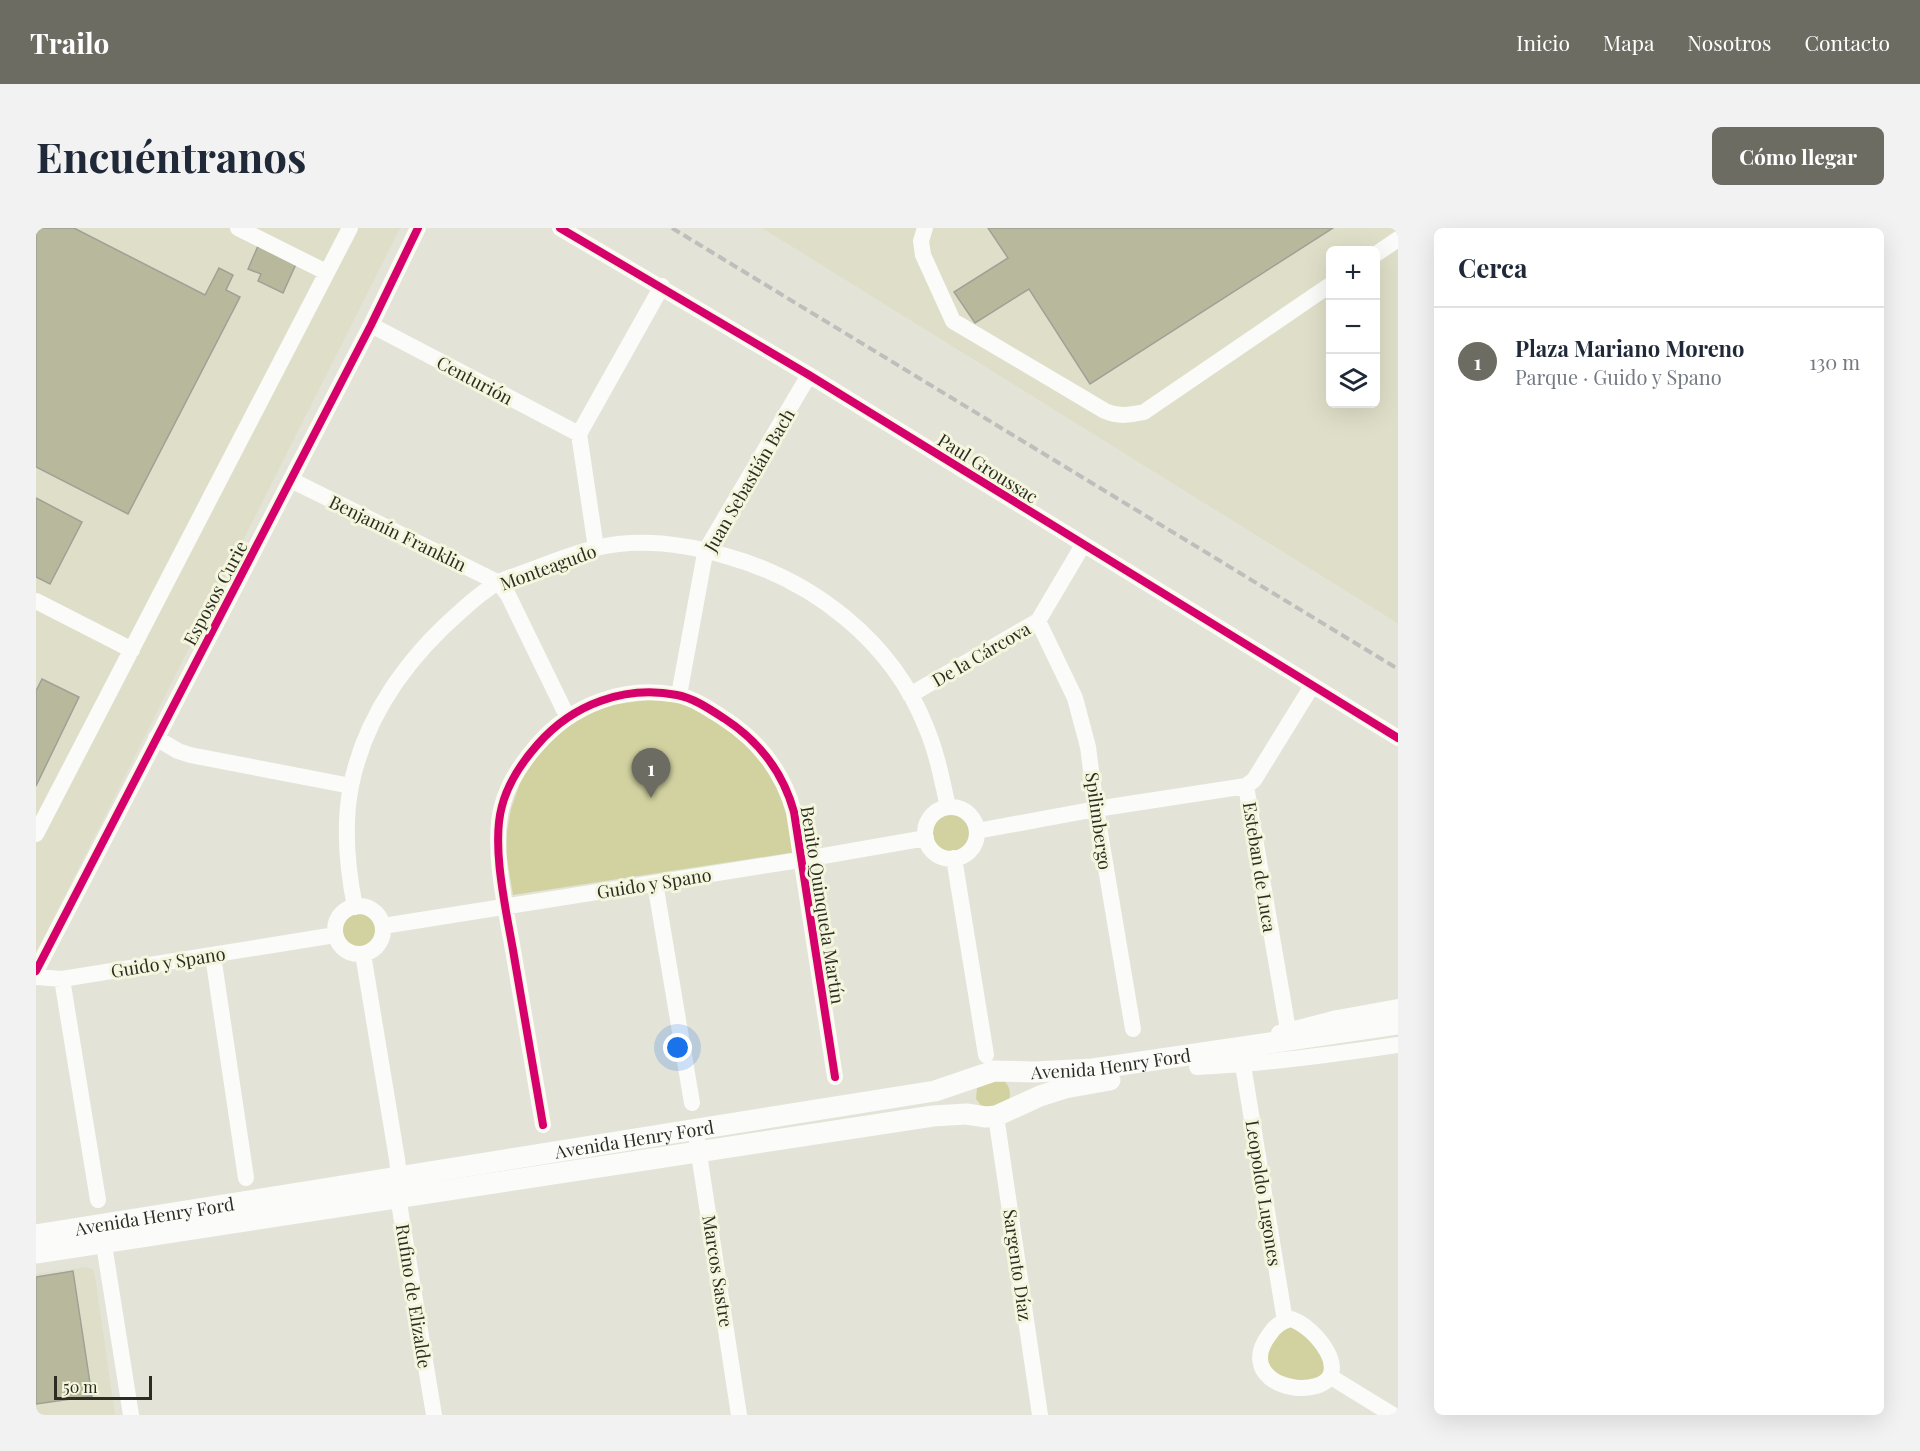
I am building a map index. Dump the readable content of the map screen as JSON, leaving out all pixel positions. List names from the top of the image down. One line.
{"streets":{"main road":["Avenida Henry Ford"],"street":["Centurión","Paul Groussac","Juan Sebastián Bach","Benjamín Franklin","Monteagudo","Esposos Curie","De la Cárcova","Spilimbergo","Esteban de Luca","Guido y Spano","Benito Quinquela Martín","Leopoldo Lugones","Sargento Díaz","Marcos Sastre","Rufino de Elizalde"]},"crossings":[["Centurión","Esposos Curie"],["Paul Groussac","Juan Sebastián Bach"],["Paul Groussac","De la Cárcova"],["Paul Groussac","Esteban de Luca"],["Juan Sebastián Bach","Monteagudo"],["Juan Sebastián Bach","Benito Quinquela Martín"],["Benjamín Franklin","Monteagudo"],["Benjamín Franklin","Esposos Curie"],["Monteagudo","De la Cárcova"],["Monteagudo","Guido y Spano"],["De la Cárcova","Spilimbergo"],["Esteban de Luca","Avenida Henry Ford"],["Guido y Spano","Benito Quinquela Martín"],["Avenida Henry Ford","Leopoldo Lugones"],["Avenida Henry Ford","Sargento Díaz"],["Avenida Henry Ford","Marcos Sastre"],["Avenida Henry Ford","Rufino de Elizalde"]],"scale_bar":"50 m","page":{"header":"Trailo","nav":["Inicio","Mapa","Nosotros","Contacto"],"buttons":"Cómo llegar","title":"Encuéntranos","heading":"Cerca","map_buttons":["+","−"],"list":[{"mark":"1","name":"Plaza Mariano Moreno","note":"Parque · Guido y Spano","value":"130 m"}],"pins":"1","scale":"50 m"}}
